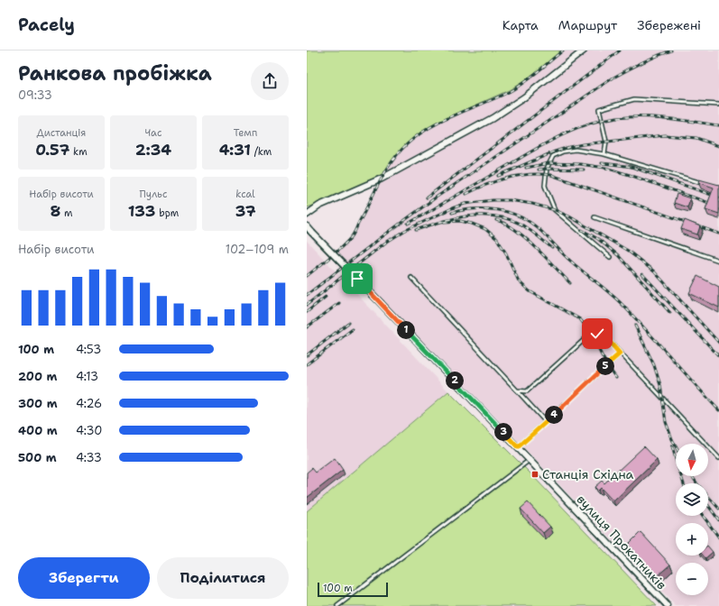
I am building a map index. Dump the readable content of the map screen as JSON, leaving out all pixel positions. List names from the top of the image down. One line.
{"streets":{"street":["вулиця Прокатників"]},"places":{"transit":["Станція Східна"]},"scale_bar":"100 m","north":"bottom","page":{"header":"Pacely","nav":["Карта","Маршрут","Збережені"],"heading":["Ранкова пробіжка","09:33"],"stats":[["Дистанція","0.57 km"],["Час","2:34"],["Темп","4:31 /km"],["Набір висоти","8 m"],["Пульс","133 bpm"],["kcal","37"]],"chart":["Набір висоти","102–109 m"],"pins":["1","5","2","4","3"],"list":[{"name":"100 m","note":"4:53"},{"name":"200 m","note":"4:13"},{"name":"300 m","note":"4:26"},{"name":"400 m","note":"4:30"},{"name":"500 m","note":"4:33"}],"map_buttons":["+","−"],"buttons":["Зберегти","Поділитися"],"scale":"100 m"}}
